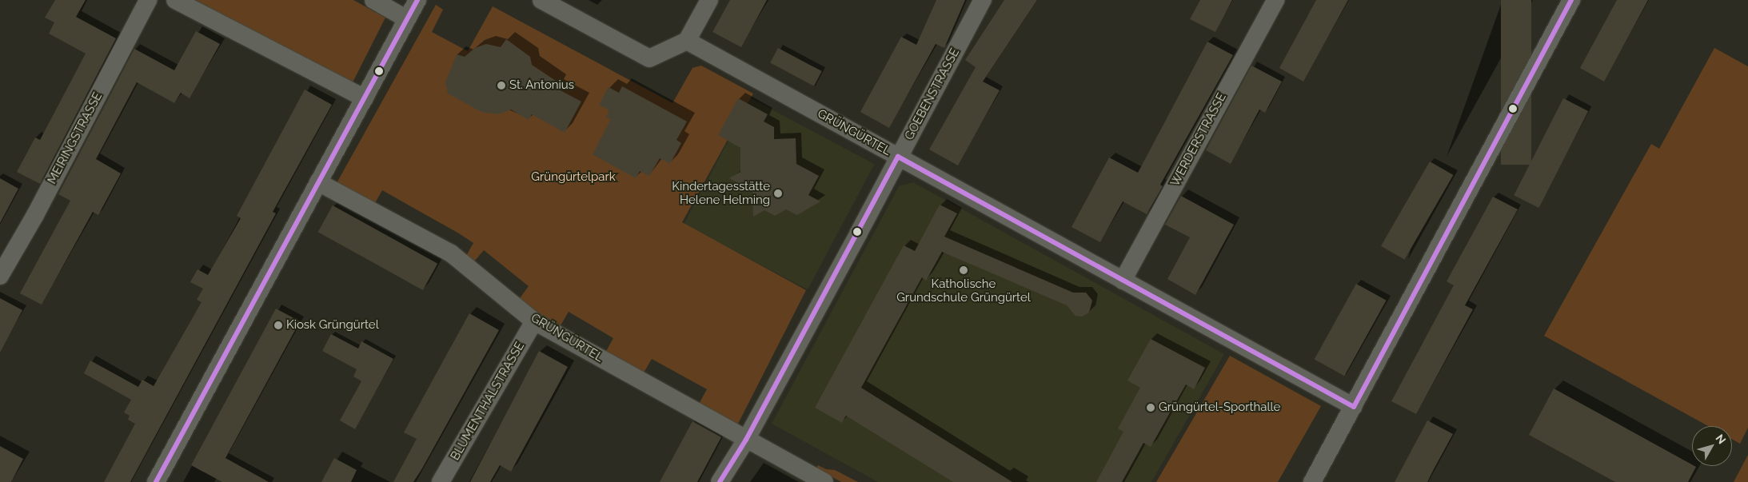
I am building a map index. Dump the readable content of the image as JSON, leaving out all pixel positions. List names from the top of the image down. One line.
{"streets":{"street":["GOEBENSTRASSE","GRÜNGÜRTEL","MEIRINGSTRASSE","WERDERSTRASSE","BLUMENTHALSTRASSE"]},"crossings":[["GOEBENSTRASSE","GRÜNGÜRTEL"],["GRÜNGÜRTEL","WERDERSTRASSE"],["GRÜNGÜRTEL","BLUMENTHALSTRASSE"]],"parks":["Grüngürtelpark"],"places":["St. Antonius","Kindertagesstätte Helene Helming","Katholische Grundschule Grüngürtel","Kiosk Grüngürtel","Grüngürtel-Sporthalle"],"north":"top right"}
